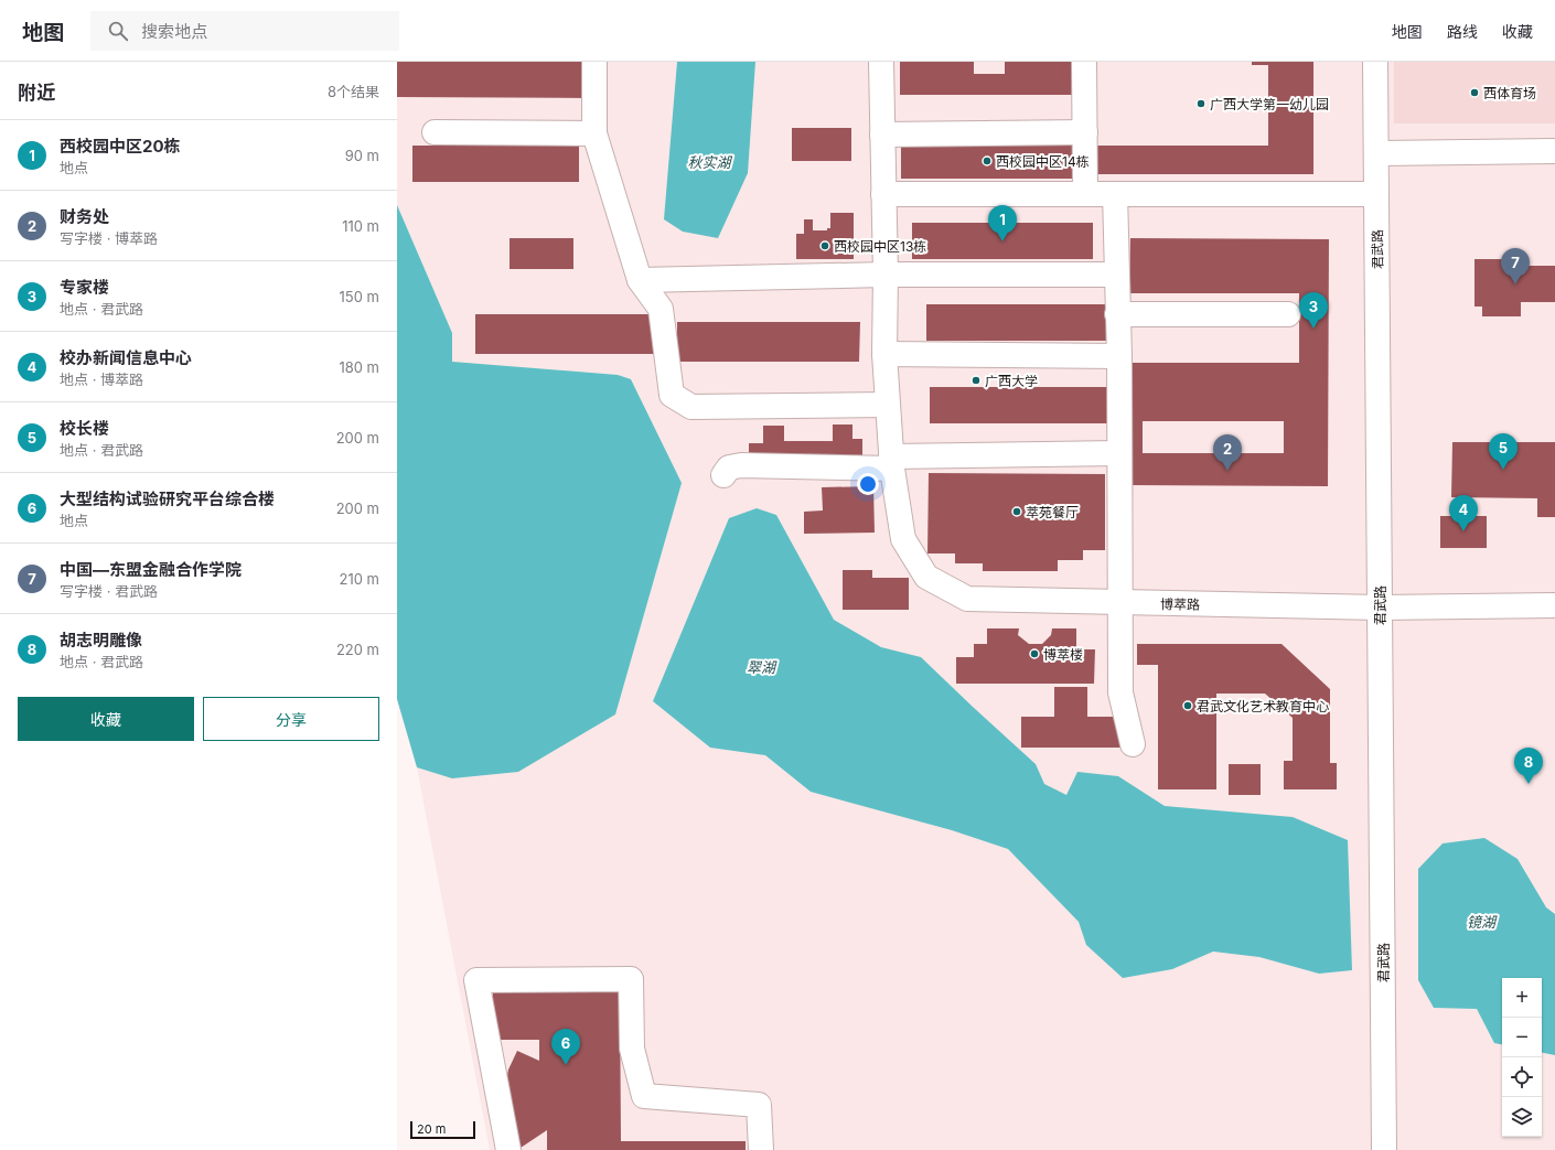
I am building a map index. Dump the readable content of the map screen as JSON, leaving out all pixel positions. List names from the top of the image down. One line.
{"streets":{"street":["君武路","博萃路"]},"crossings":[["君武路","博萃路"]],"water":["秋实湖","翠湖","镜湖"],"places":["西体育场","广西大学第一幼儿园","西校园中区14栋","西校园中区13栋","广西大学","萃苑餐厅","博萃楼","君武文化艺术教育中心"],"scale_bar":"20 m","page":{"header":"地图","search":"搜索地点","nav":["地图","路线","收藏"],"heading":["附近","8个结果"],"list":[{"mark":"1","name":"西校园中区20栋","note":"地点","value":"90 m"},{"mark":"2","name":"财务处","note":"写字楼 · 博萃路","value":"110 m"},{"mark":"3","name":"专家楼","note":"地点 · 君武路","value":"150 m"},{"mark":"4","name":"校办新闻信息中心","note":"地点 · 博萃路","value":"180 m"},{"mark":"5","name":"校长楼","note":"地点 · 君武路","value":"200 m"},{"mark":"6","name":"大型结构试验研究平台综合楼","note":"地点","value":"200 m"},{"mark":"7","name":"中国—东盟金融合作学院","note":"写字楼 · 君武路","value":"210 m"},{"mark":"8","name":"胡志明雕像","note":"地点 · 君武路","value":"220 m"}],"pins":["1","7","3","5","2","4","8","6"],"buttons":["收藏","分享"],"map_buttons":["+","−"],"scale":"20 m"}}
